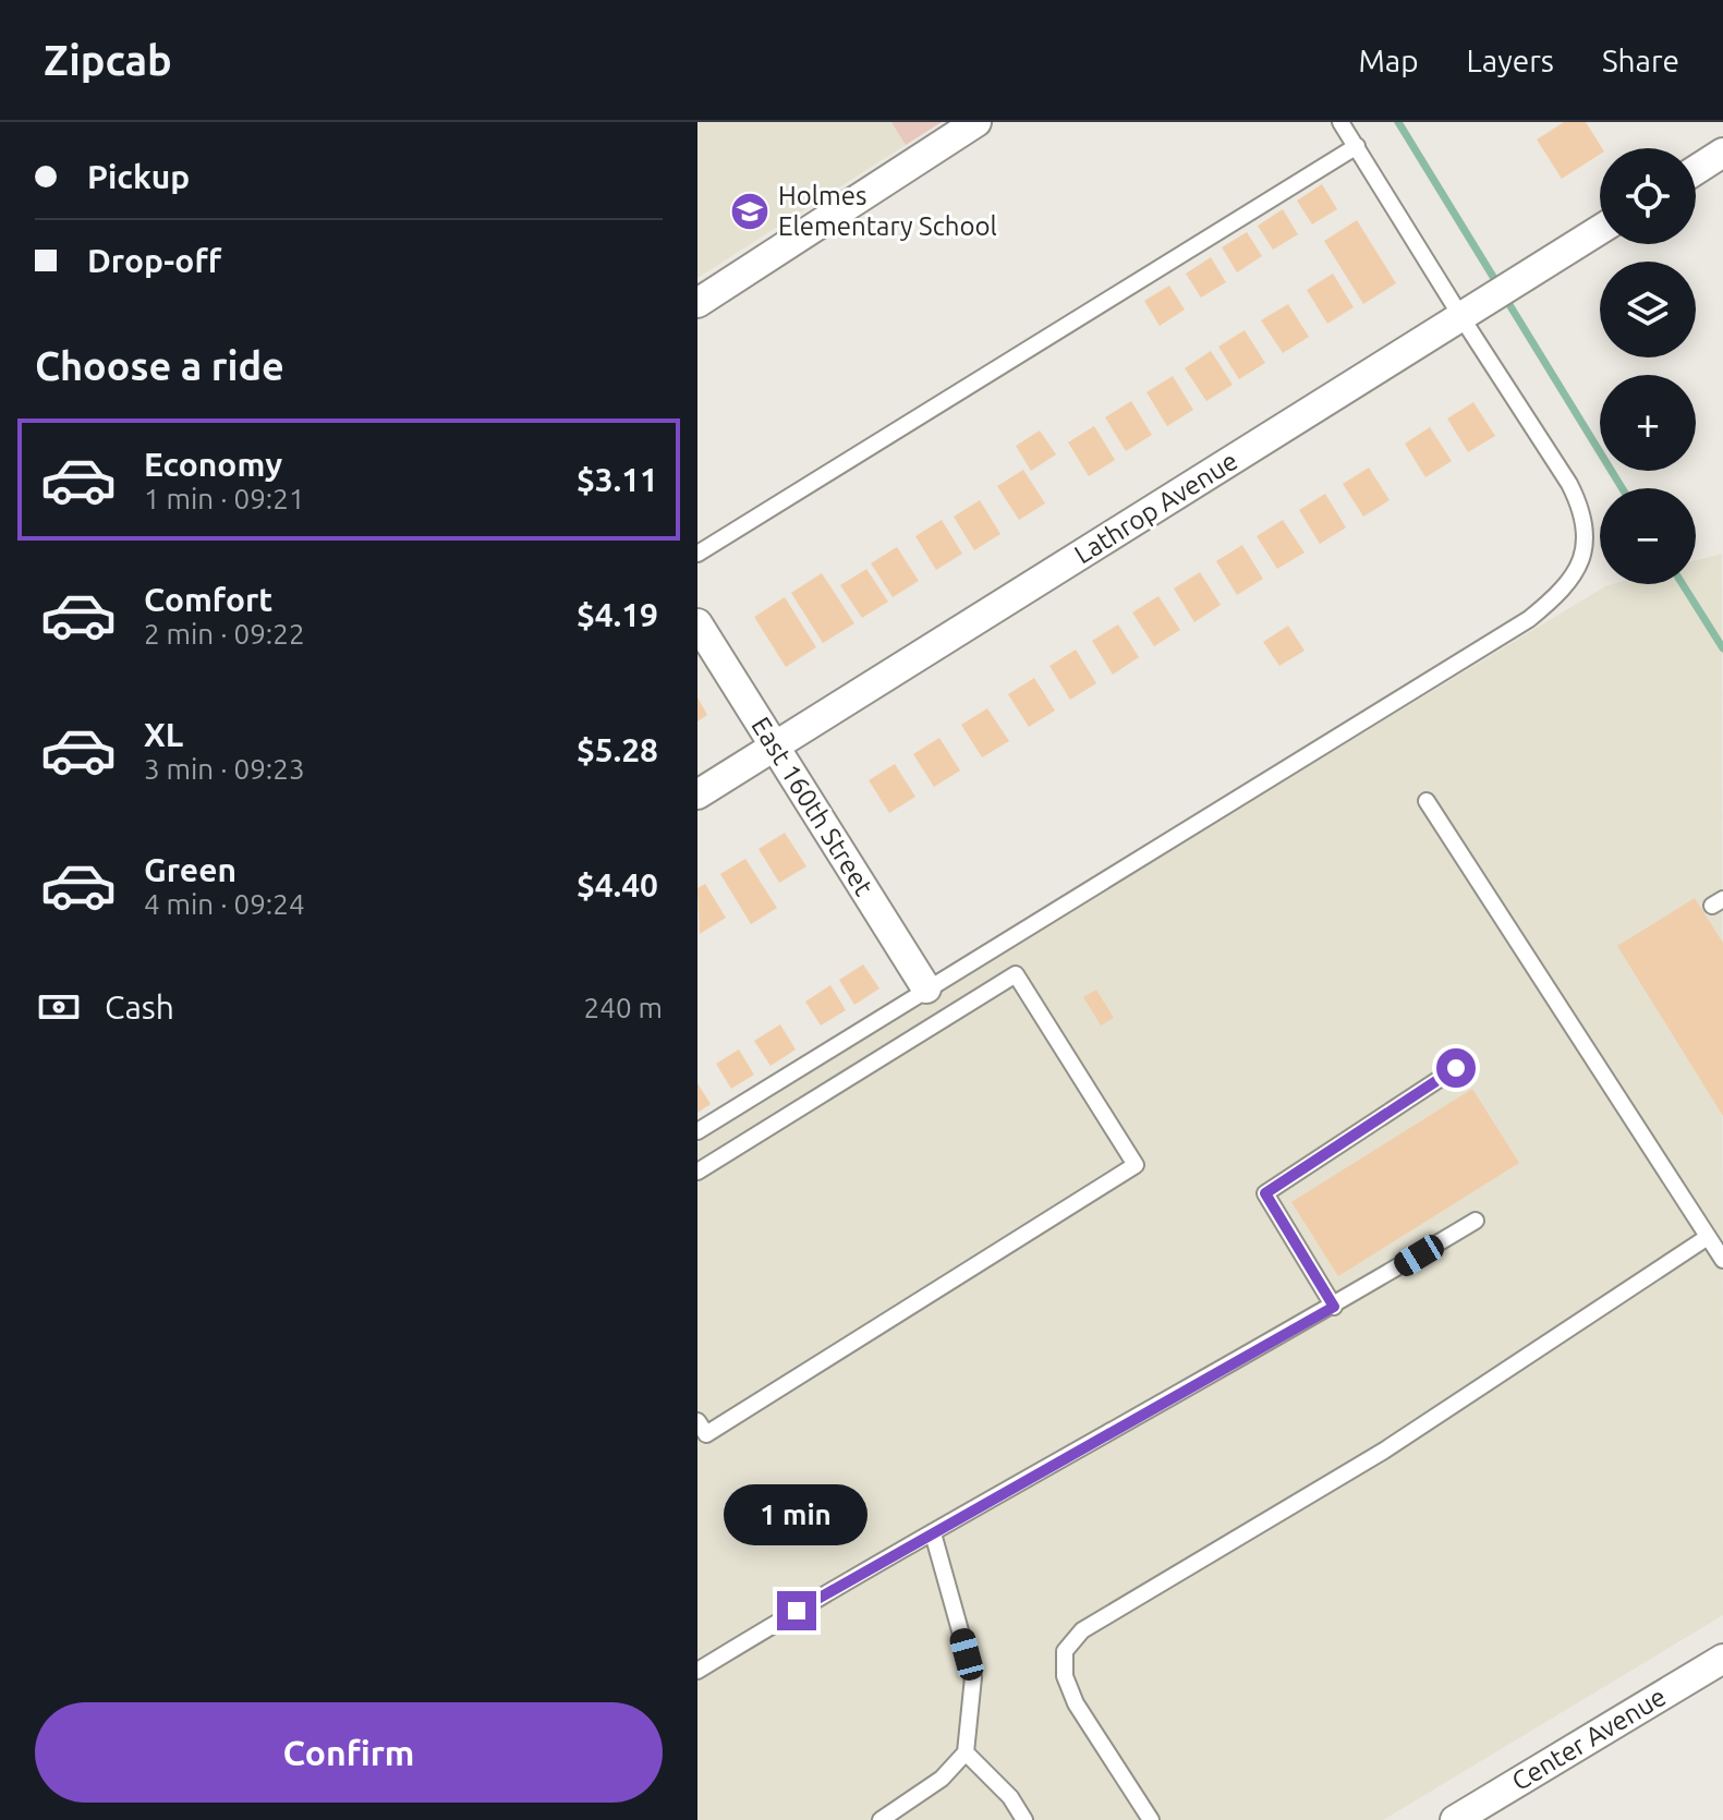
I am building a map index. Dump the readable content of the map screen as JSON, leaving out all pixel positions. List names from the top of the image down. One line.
{"streets":{"street":["Lathrop Avenue","East 160th Street","Center Avenue"]},"crossings":[["Lathrop Avenue","East 160th Street"]],"places":{"school or university":["Holmes Elementary School"]},"page":{"header":"Zipcab","nav":["Map","Layers","Share"],"banner":["Pickup","Drop-off"],"map_buttons":["+","−"],"heading":"Choose a ride","list":[{"name":"Economy","note":"1 min · 09:21","value":"$3.11"},{"name":"Comfort","note":"2 min · 09:22","value":"$4.19"},{"name":"XL","note":"3 min · 09:23","value":"$5.28"},{"name":"Green","note":"4 min · 09:24","value":"$4.40"}],"pay":["Cash","240 m"],"bubble":"1 min","buttons":"Confirm"}}
